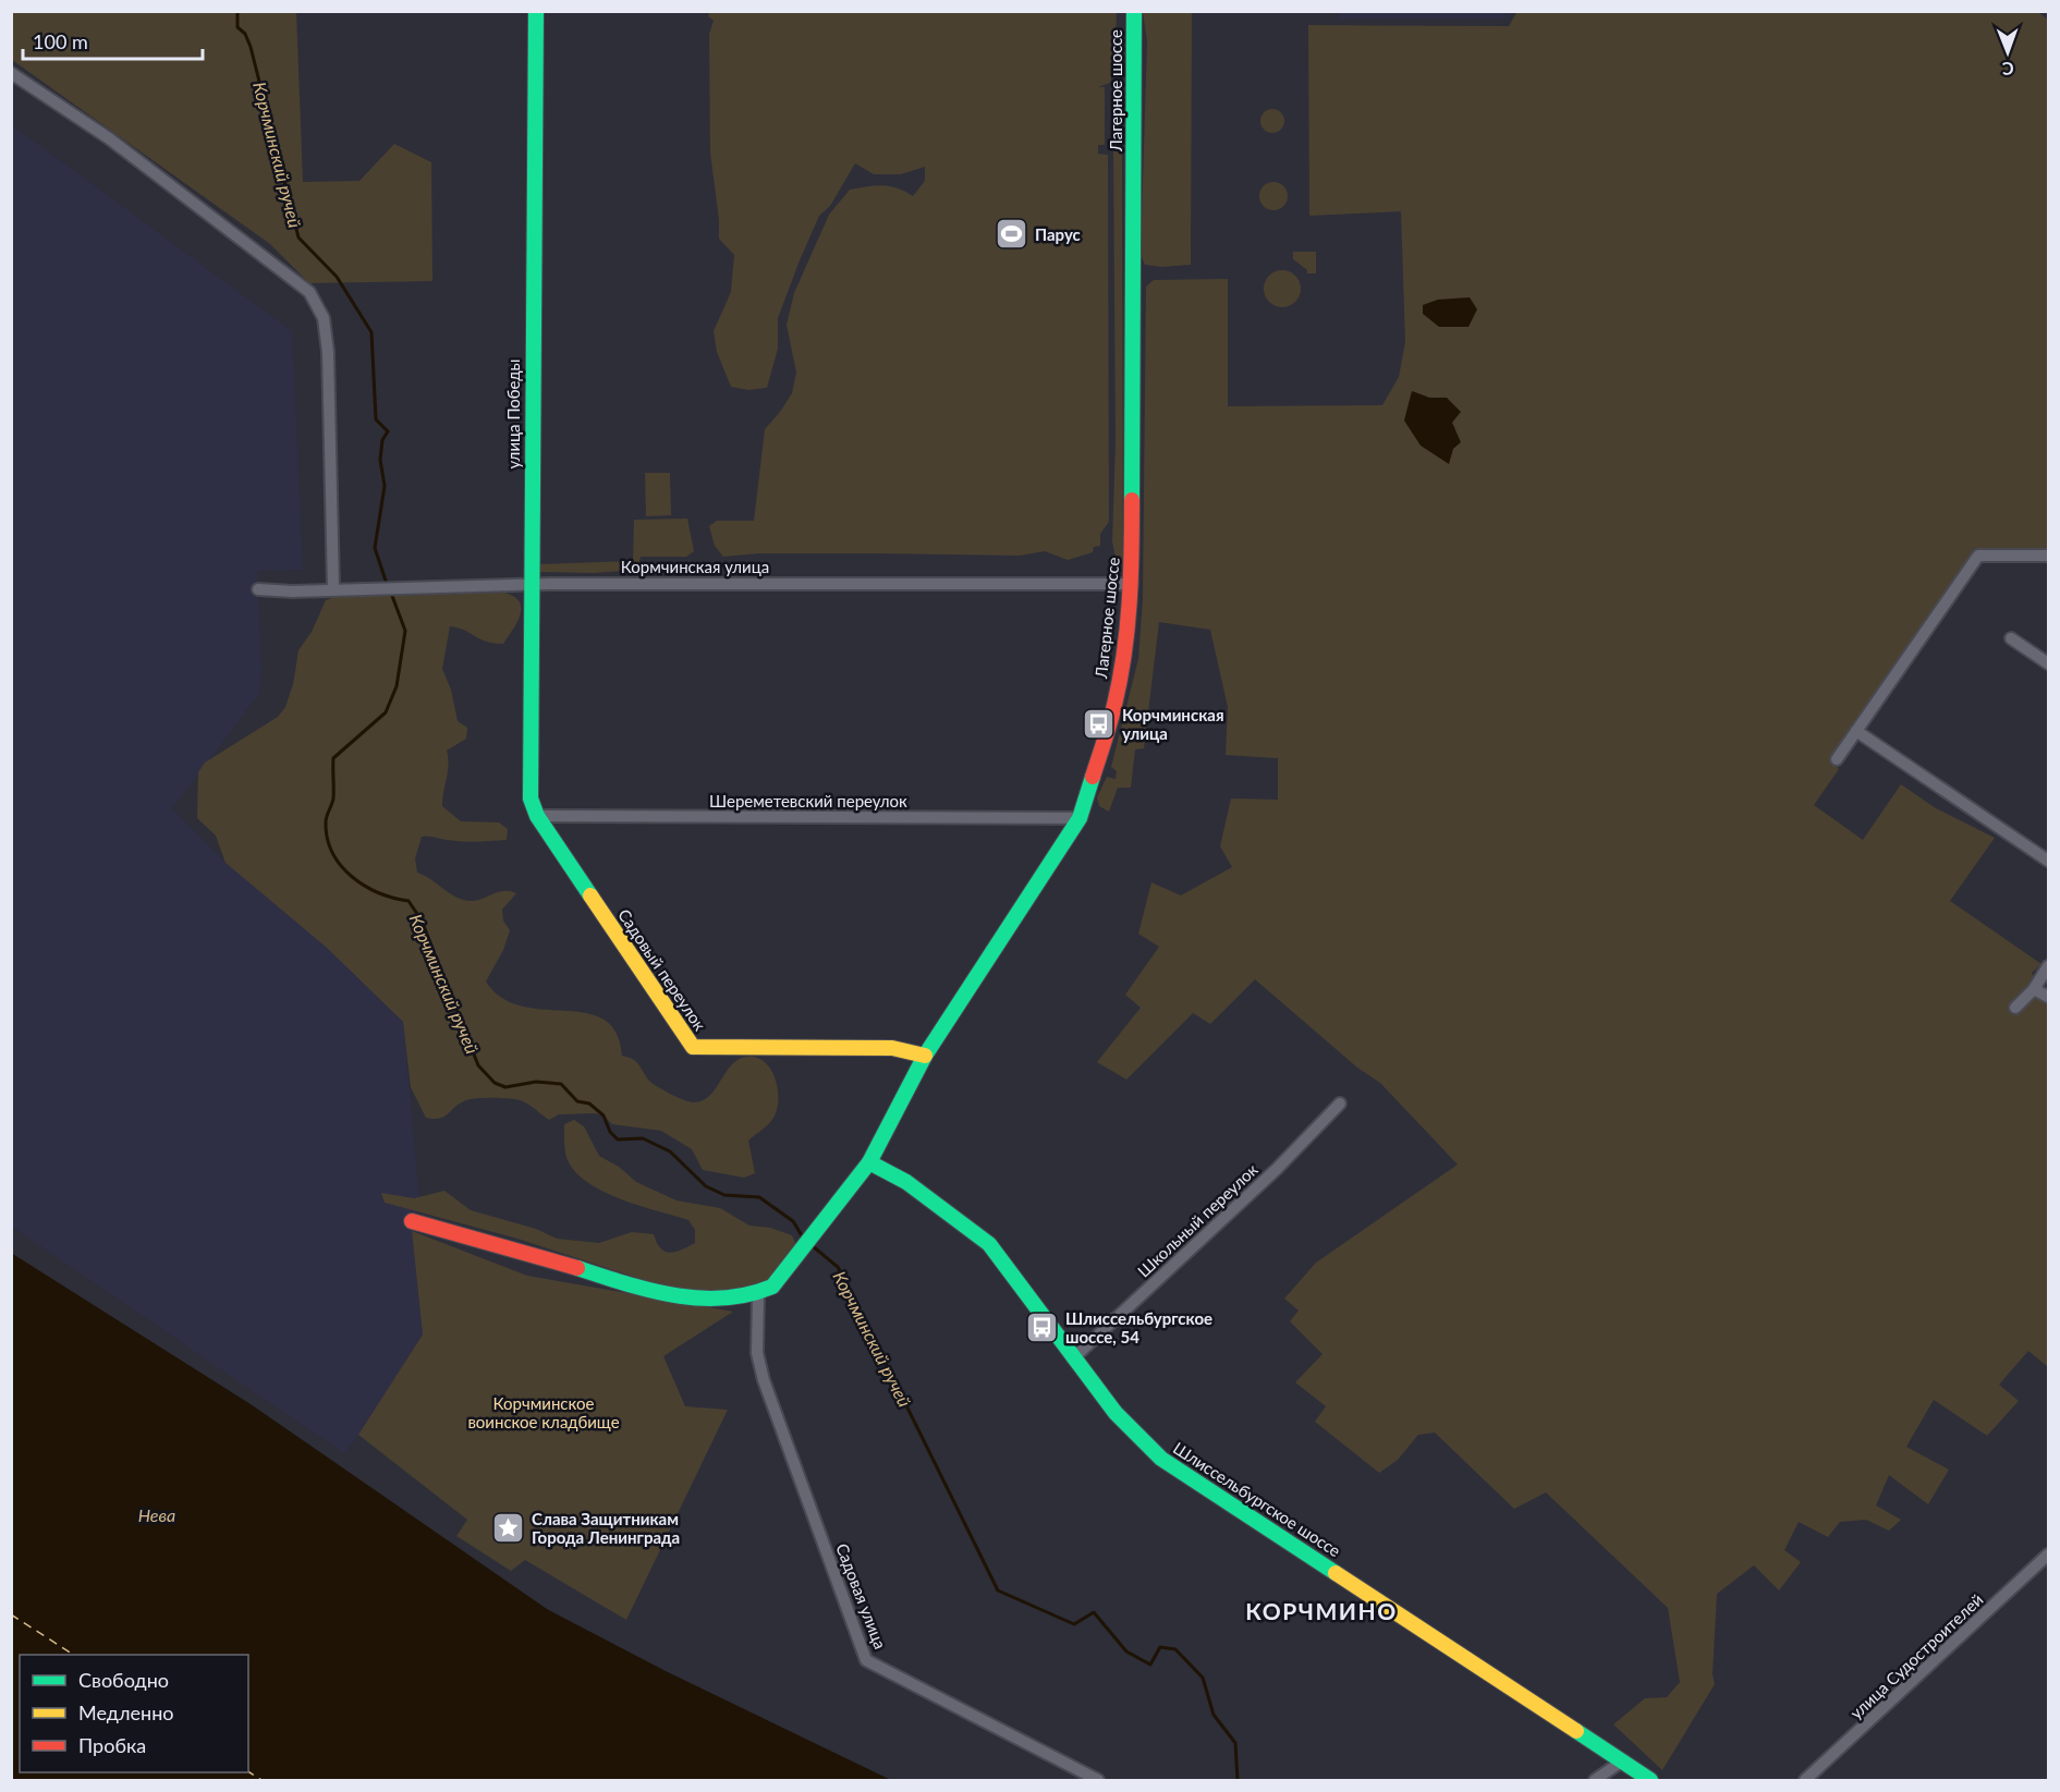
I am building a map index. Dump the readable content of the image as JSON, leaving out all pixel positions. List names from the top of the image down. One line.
{"streets":{"street":["Лагерное шоссе","улица Победы","Кормчинская улица","Шереметевский переулок","Садовый переулок","Школьный переулок","Шлиссельбургское шоссе","Садовая улица","улица Судостроителей"]},"crossings":[["Лагерное шоссе","Кормчинская улица"],["Лагерное шоссе","Шереметевский переулок"],["Лагерное шоссе","Садовый переулок"],["Лагерное шоссе","Шлиссельбургское шоссе"],["Лагерное шоссе","Садовая улица"],["улица Победы","Кормчинская улица"],["улица Победы","Шереметевский переулок"],["улица Победы","Садовый переулок"],["Шереметевский переулок","Садовый переулок"],["Школьный переулок","Шлиссельбургское шоссе"]],"districts":["КОРЧМИНО"],"water":["Корчминский ручей","Нева"],"parks":["Корчминское воинское кладбище"],"places":{"sports":["Парус"],"bus stop":["Корчминская улица","Шлиссельбургское шоссе, 54"],"place":["Слава Защитникам Города Ленинграда"]},"legend":["Свободно","Медленно","Пробка"],"scale_bar":"100 m","north":"bottom"}
